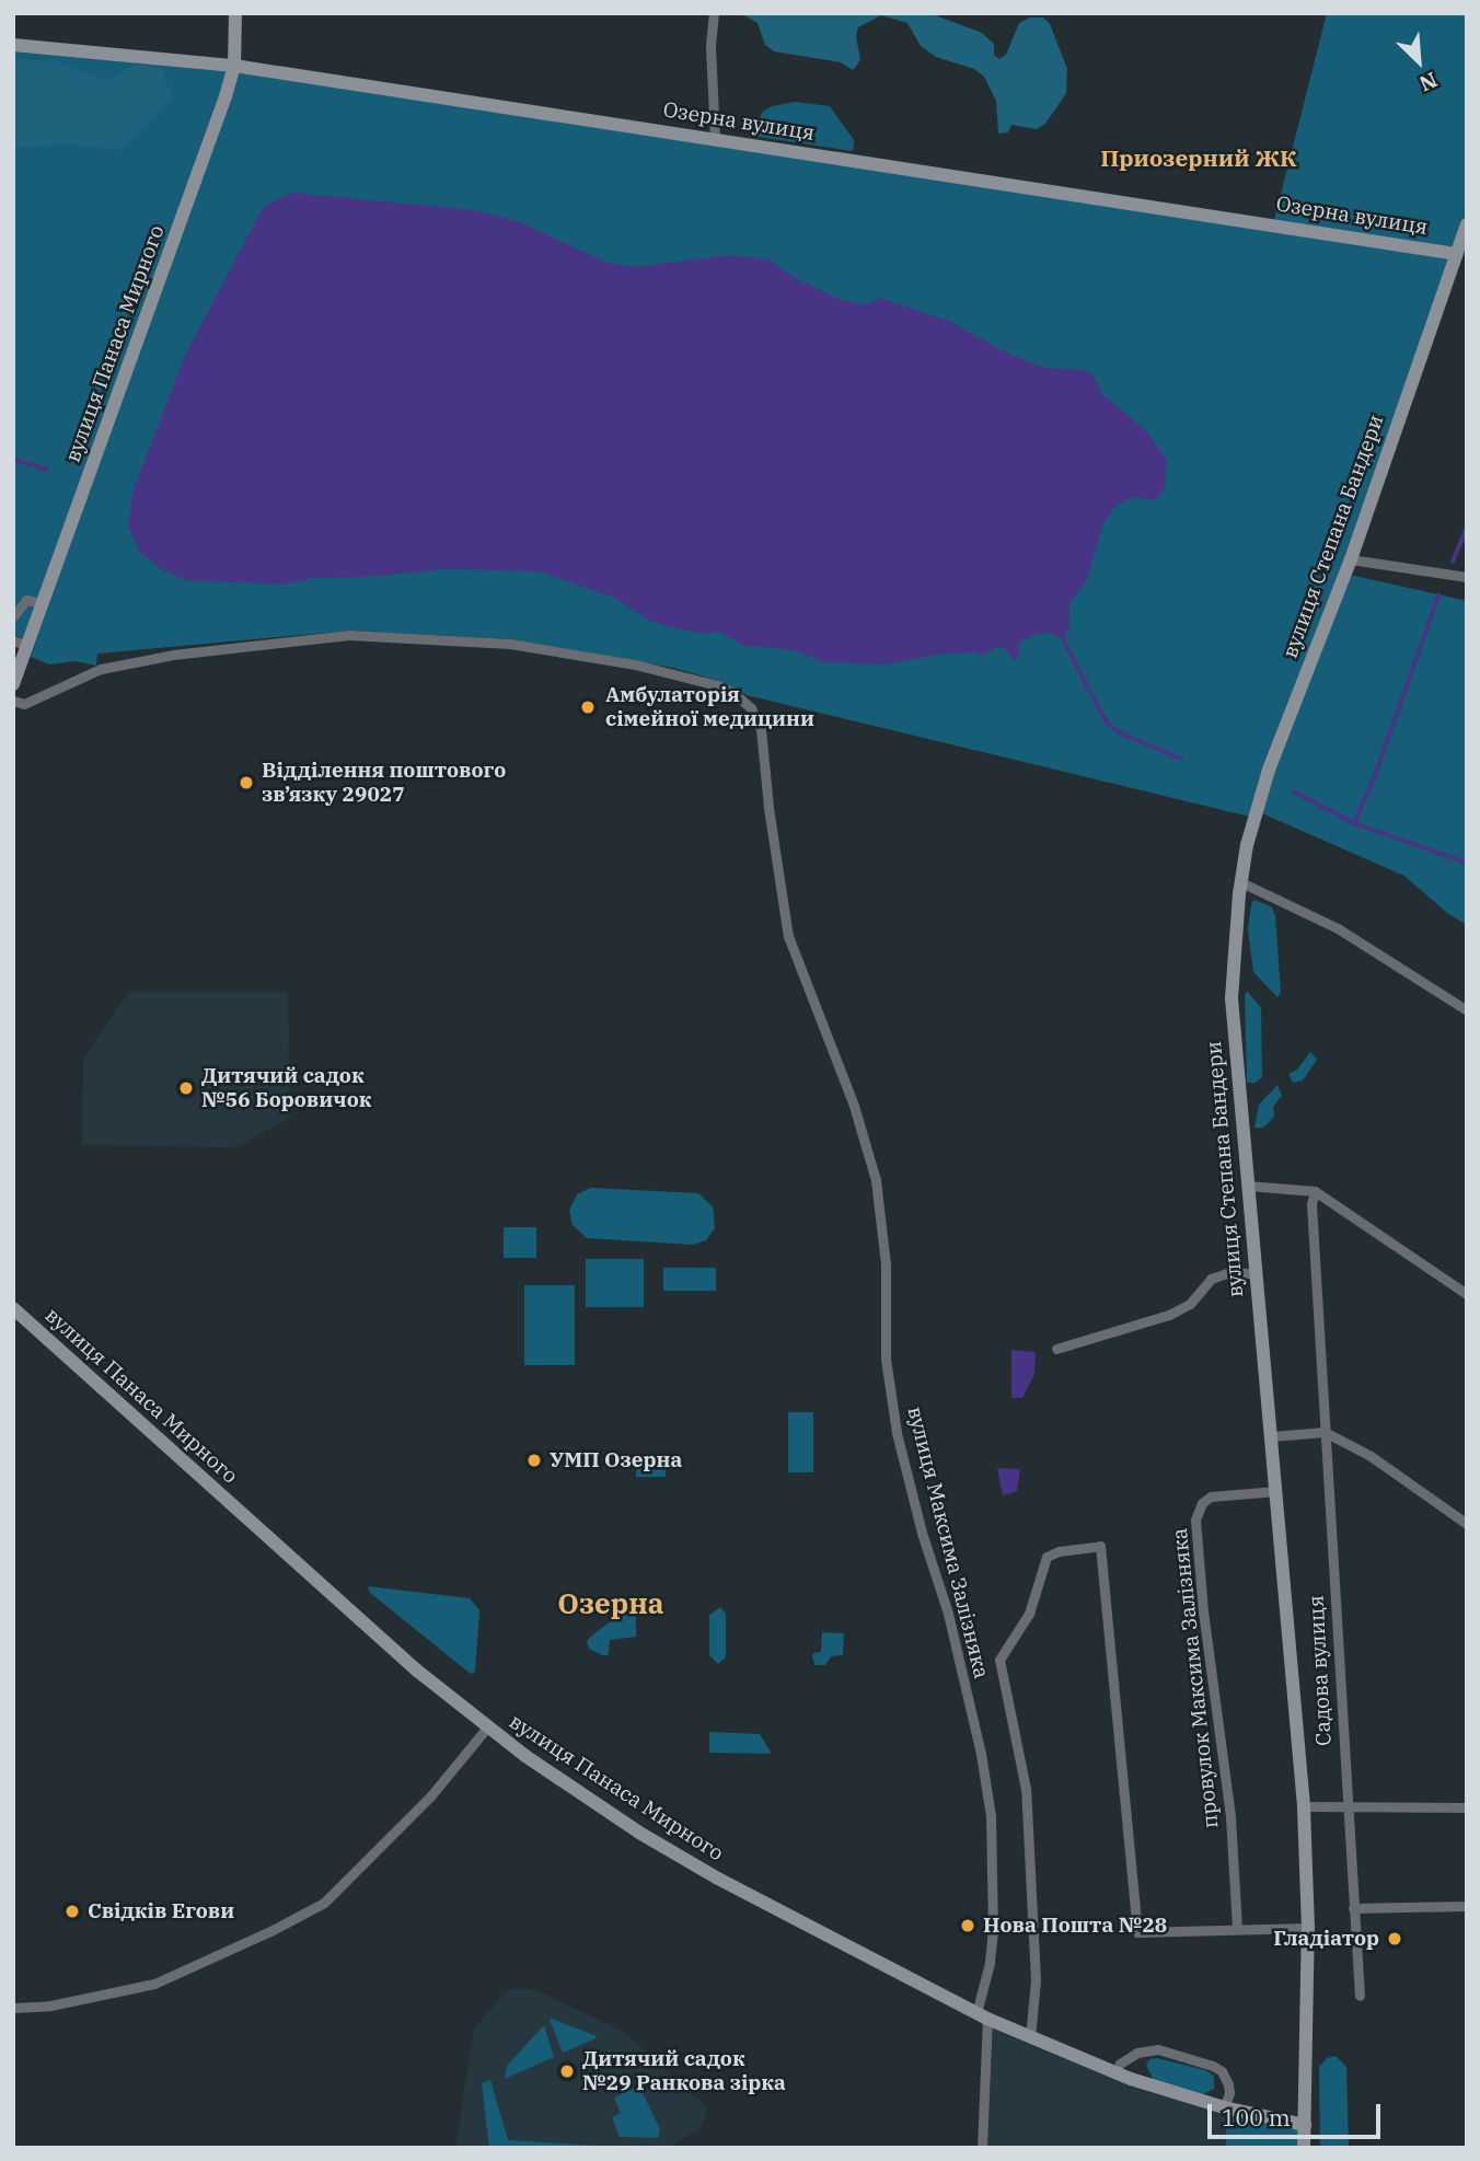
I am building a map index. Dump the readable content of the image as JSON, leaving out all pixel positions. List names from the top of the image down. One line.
{"streets":{"main road":["Озерна вулиця","вулиця Панаса Мирного","вулиця Степана Бандери"],"street":["вулиця Максима Залізняка","Садова вулиця","провулок Максима Залізняка"]},"crossings":[["Озерна вулиця","вулиця Панаса Мирного"],["Озерна вулиця","вулиця Степана Бандери"],["вулиця Панаса Мирного","вулиця Степана Бандери"],["вулиця Панаса Мирного","вулиця Максима Залізняка"],["вулиця Степана Бандери","провулок Максима Залізняка"],["вулиця Максима Залізняка","провулок Максима Залізняка"]],"districts":["Приозерний ЖК","Озерна"],"places":["Амбулаторія сімейної медицини","Відділення поштового зв’язку 29027","Дитячий садок №56 Боровичок","УМП Озерна","Свідків Егови","Нова Пошта №28","Гладіатор","Дитячий садок №29 Ранкова зірка"],"scale_bar":"100 m","north":"bottom right"}
